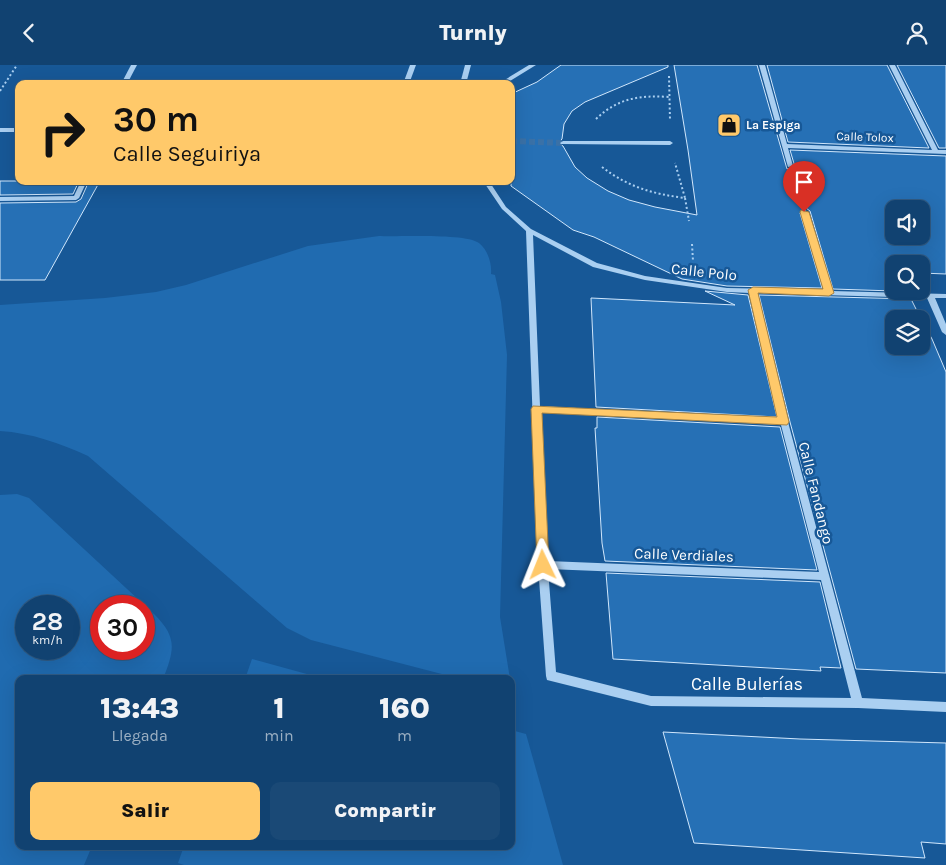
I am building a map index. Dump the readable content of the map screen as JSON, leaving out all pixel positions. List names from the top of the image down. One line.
{"streets":{"street":["Calle Tolox","Calle Polo","Calle Fandango","Calle Verdiales","Calle Bulerías"]},"crossings":[["Calle Polo","Calle Fandango"],["Calle Fandango","Calle Verdiales"],["Calle Fandango","Calle Bulerías"],["Calle Verdiales","Calle Bulerías"]],"places":{"shop":["La Espiga"]},"page":{"header":"Turnly","turn":["30 m","Calle Seguiriya"],"speed":"28 km/h","limit":"30","eta":["13:43","Llegada","1","min","160","m"],"buttons":["Salir","Compartir"]}}
